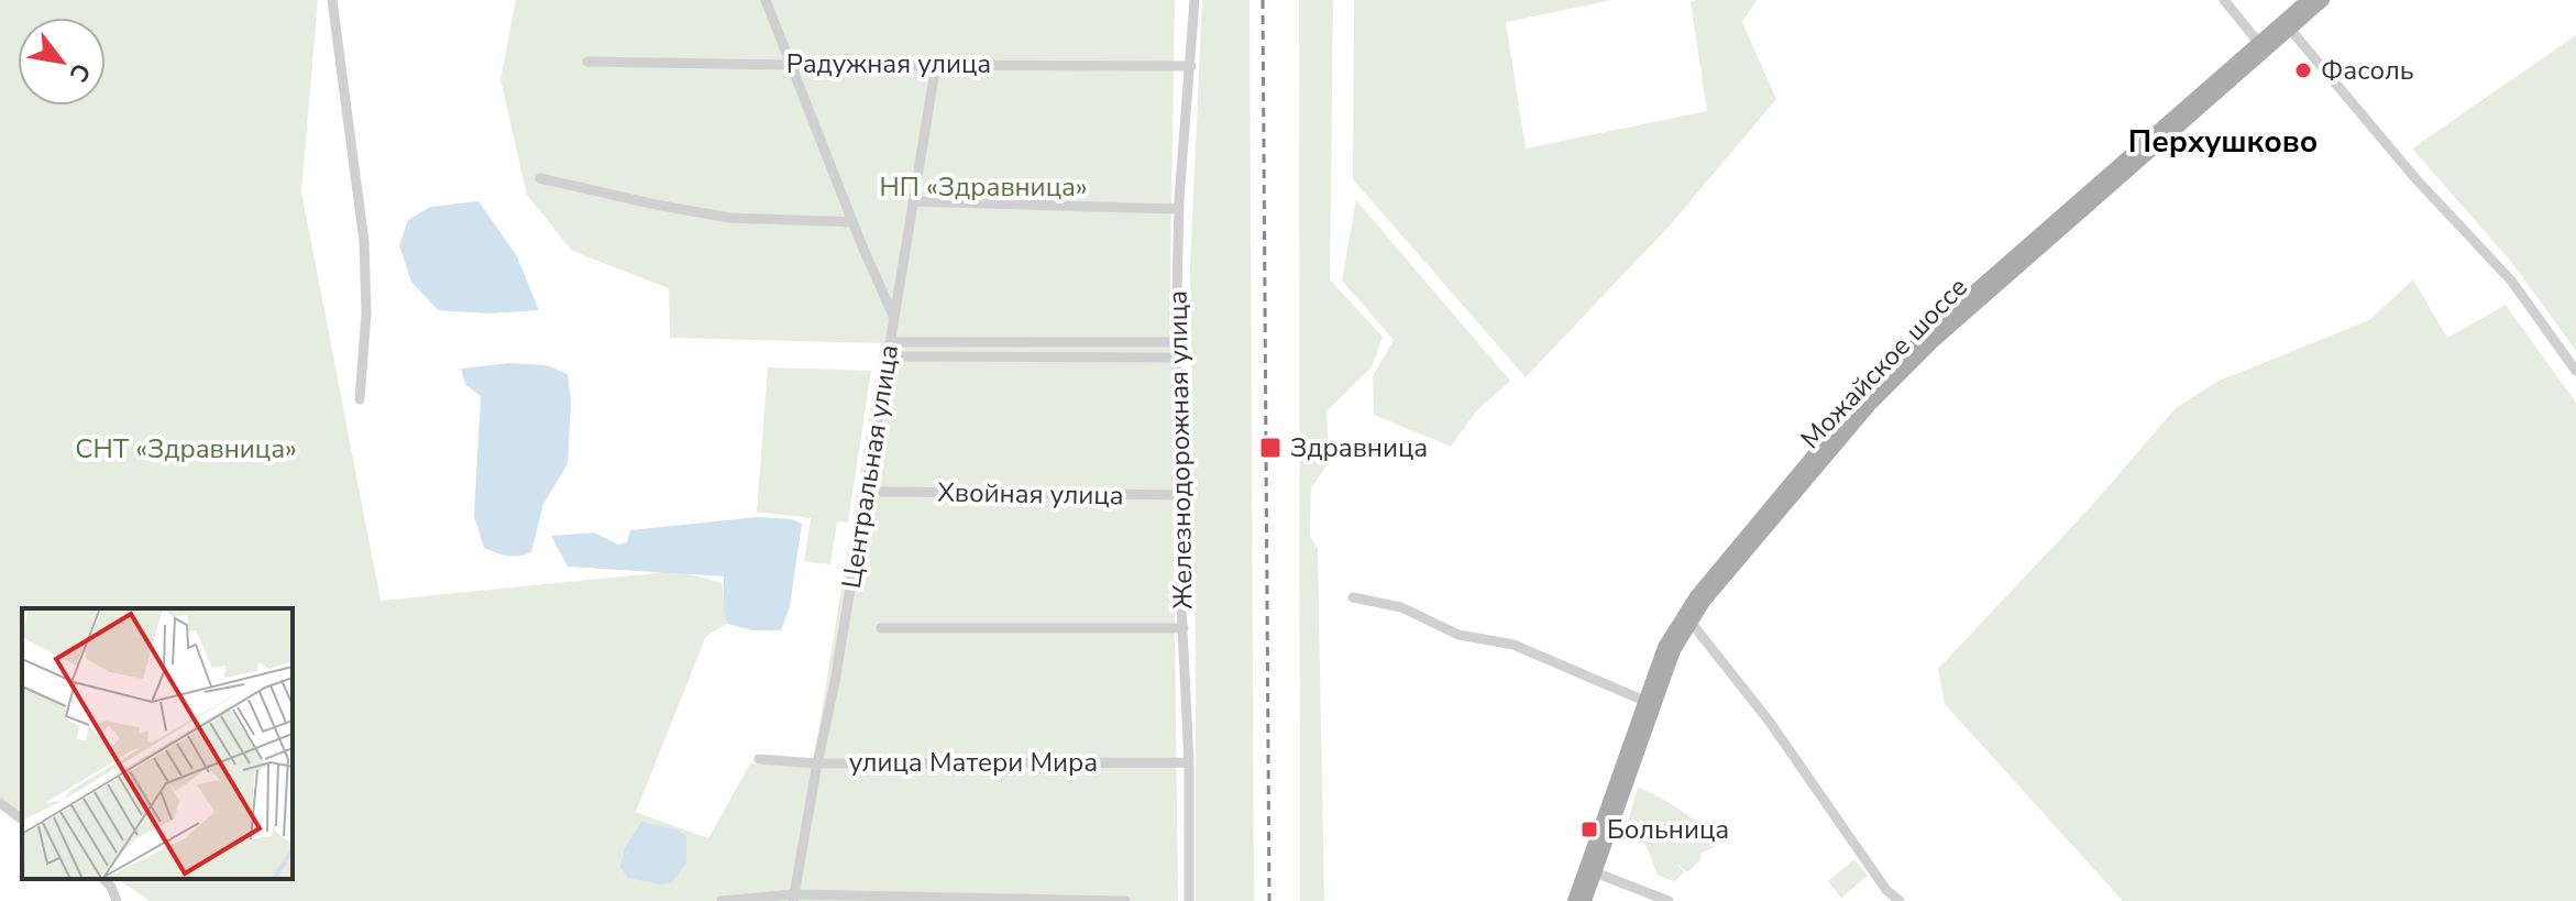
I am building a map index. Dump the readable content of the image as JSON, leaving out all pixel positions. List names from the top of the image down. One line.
{"streets":{"main road":["Можайское шоссе"],"street":["Радужная улица","Железнодорожная улица","Центральная улица","Хвойная улица","улица Матери Мира"]},"crossings":[["Радужная улица","Железнодорожная улица"],["Радужная улица","Центральная улица"],["Железнодорожная улица","Хвойная улица"],["Железнодорожная улица","улица Матери Мира"],["Центральная улица","улица Матери Мира"]],"districts":["Перхушково"],"parks":["НП «Здравница»","СНТ «Здравница»"],"places":{"other":["Фасоль"],"transit":["Здравница","Больница"]},"north":"bottom right"}
